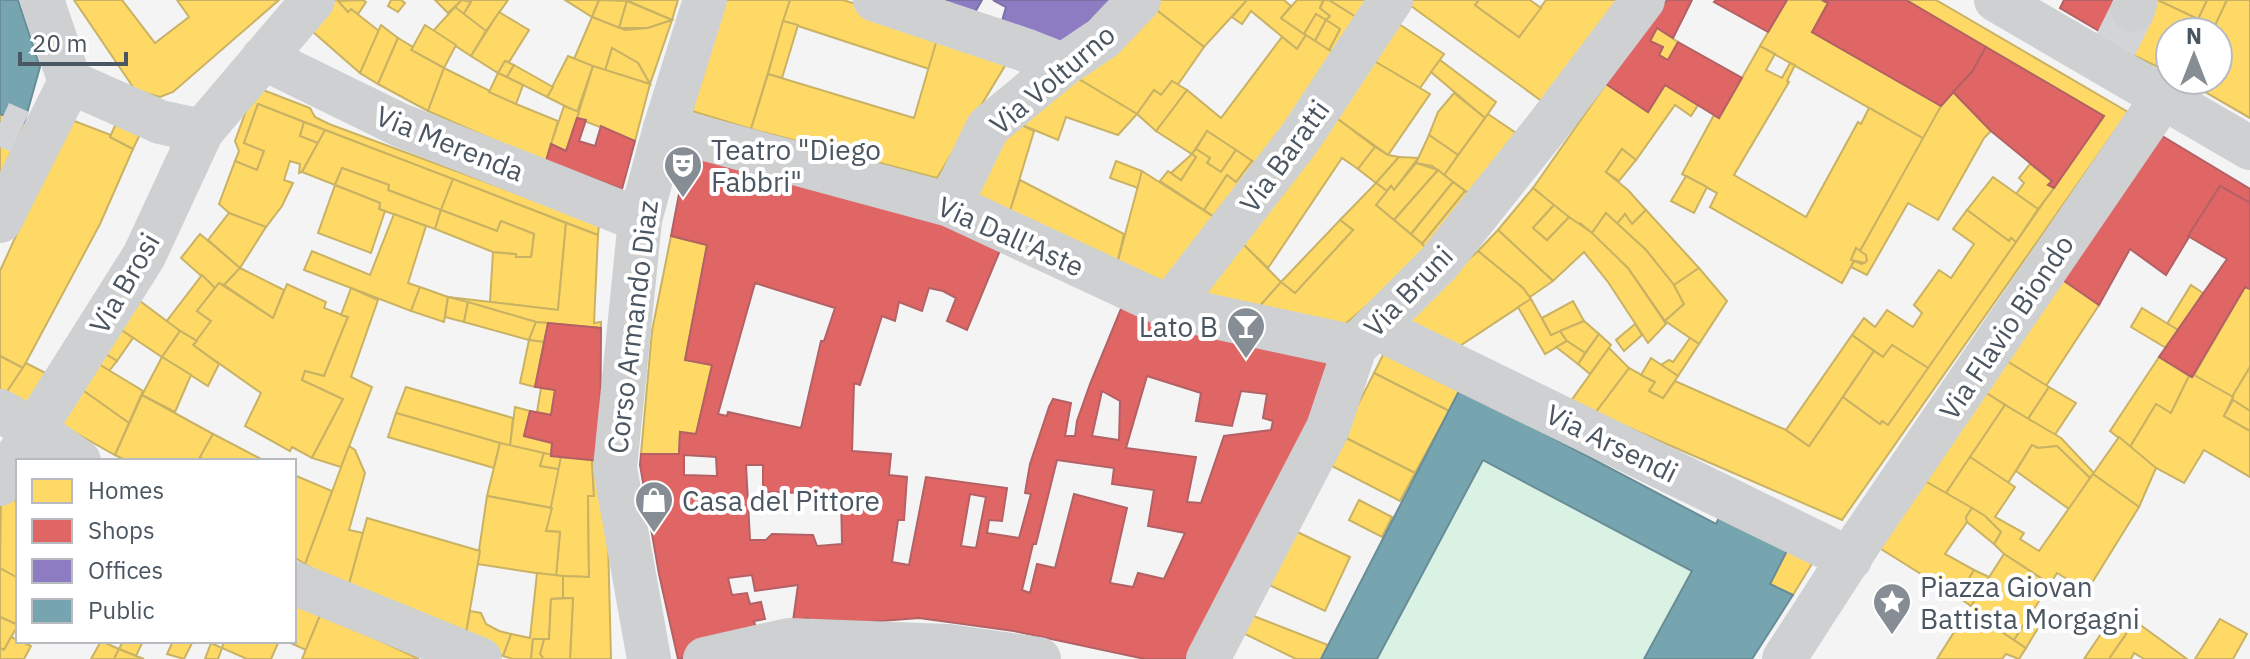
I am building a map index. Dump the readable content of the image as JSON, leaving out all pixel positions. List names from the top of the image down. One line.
{"streets":{"street":["Via Volturno","Via Merenda","Via Baratti","Via Dall'Aste","Via Brosi","Via Bruni","Corso Armando Diaz","Via Flavio Biondo","Via Arsendi"]},"crossings":[["Via Volturno","Via Dall'Aste"],["Via Merenda","Via Brosi"],["Via Merenda","Corso Armando Diaz"],["Via Baratti","Via Dall'Aste"],["Via Dall'Aste","Via Bruni"],["Via Dall'Aste","Corso Armando Diaz"],["Via Dall'Aste","Via Arsendi"],["Via Bruni","Via Arsendi"],["Via Flavio Biondo","Via Arsendi"]],"places":{"theatre":["Teatro \"Diego Fabbri\""],"bar":["Lato B"],"shop":["Casa del Pittore"],"place":["Piazza Giovan Battista Morgagni"]},"legend":["Homes","Shops","Offices","Public"],"scale_bar":"20 m","north":"top"}
